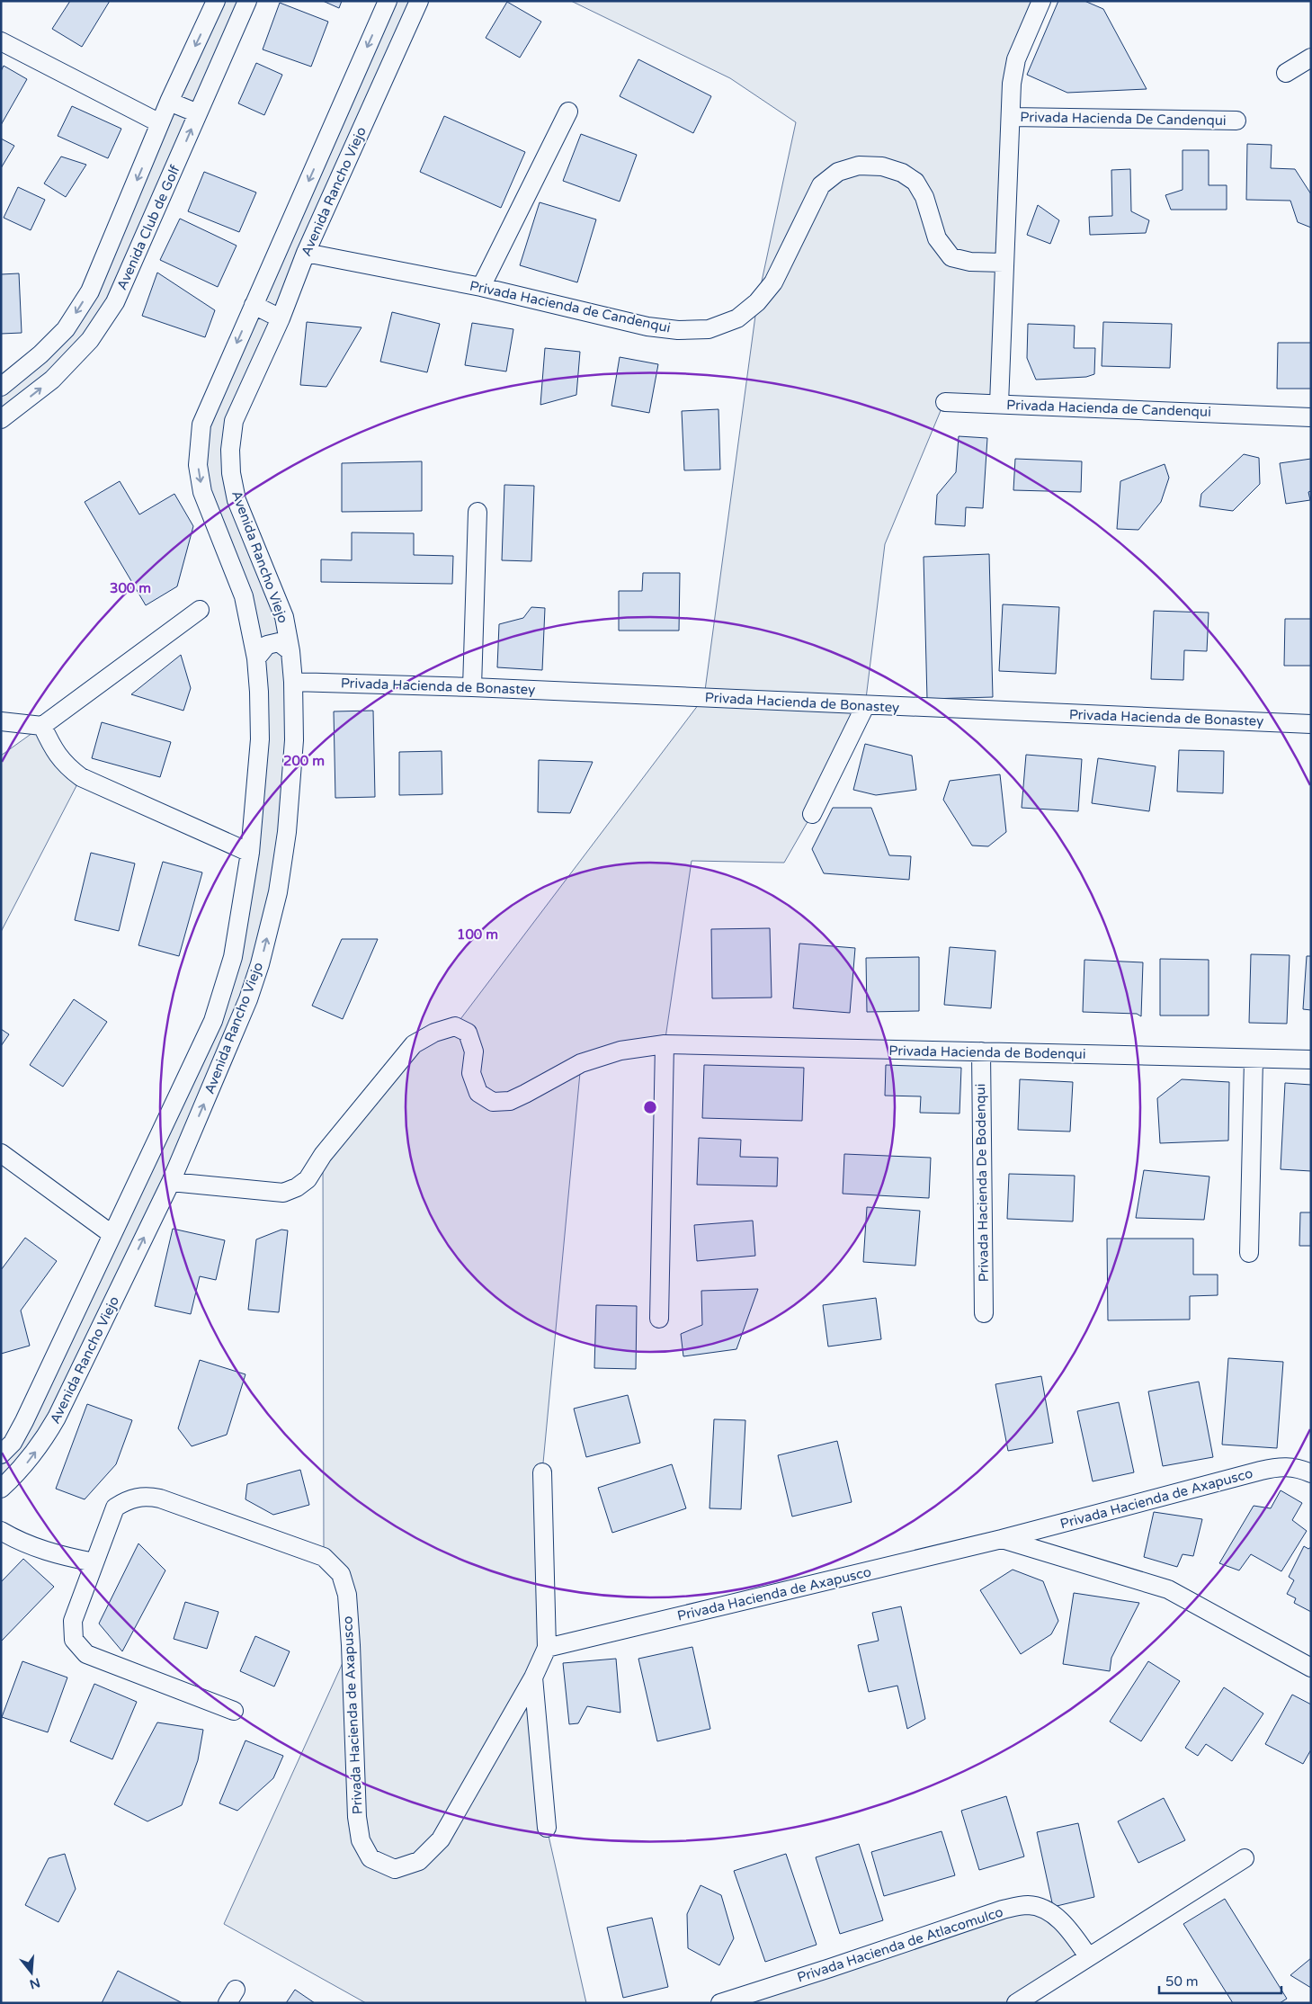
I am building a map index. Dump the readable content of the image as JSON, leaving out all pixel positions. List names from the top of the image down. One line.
{"streets":{"street":["Privada Hacienda De Candenqui","Avenida Rancho Viejo","Avenida Club de Golf","Privada Hacienda de Candenqui","Privada Hacienda de Bonastey","Privada Hacienda de Bodenqui","Privada Hacienda De Bodenqui","Privada Hacienda de Axapusco","Privada Hacienda de Atlacomulco"]},"crossings":[["Privada Hacienda De Candenqui","Privada Hacienda de Candenqui"],["Avenida Rancho Viejo","Privada Hacienda de Candenqui"],["Avenida Rancho Viejo","Privada Hacienda de Bonastey"],["Avenida Rancho Viejo","Privada Hacienda de Bodenqui"],["Privada Hacienda de Bodenqui","Privada Hacienda De Bodenqui"]],"scale_bar":"50 m","north":"bottom","rings":["300 m","200 m","100 m"]}
